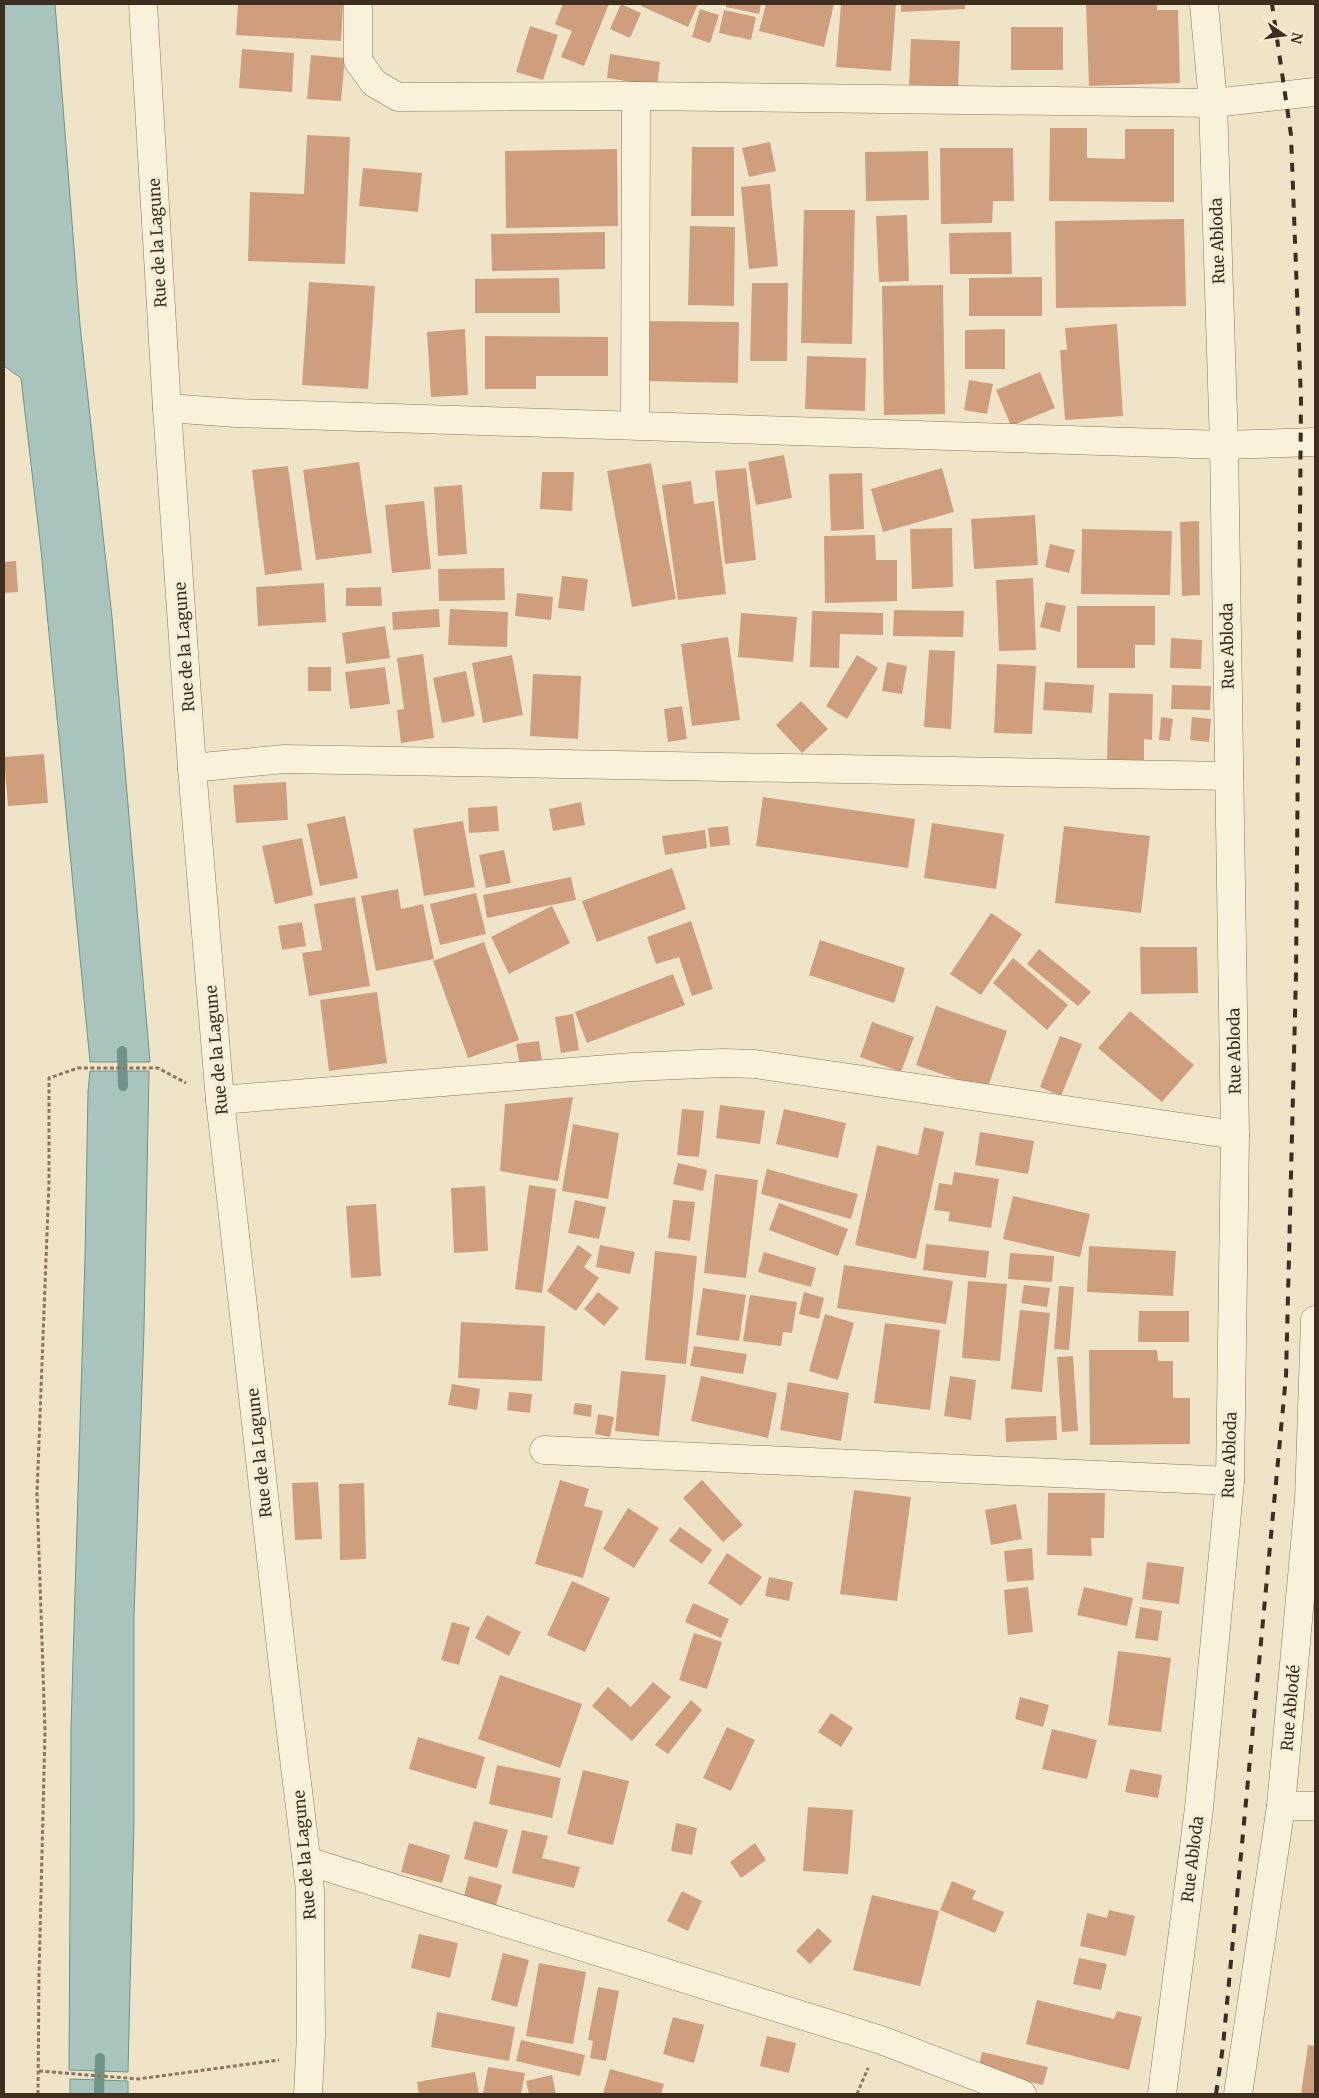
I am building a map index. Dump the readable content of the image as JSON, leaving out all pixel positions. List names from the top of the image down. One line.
{"streets":{"street":["Rue Abloda","Rue de la Lagune","Rue Ablodé"]},"north":"right"}
